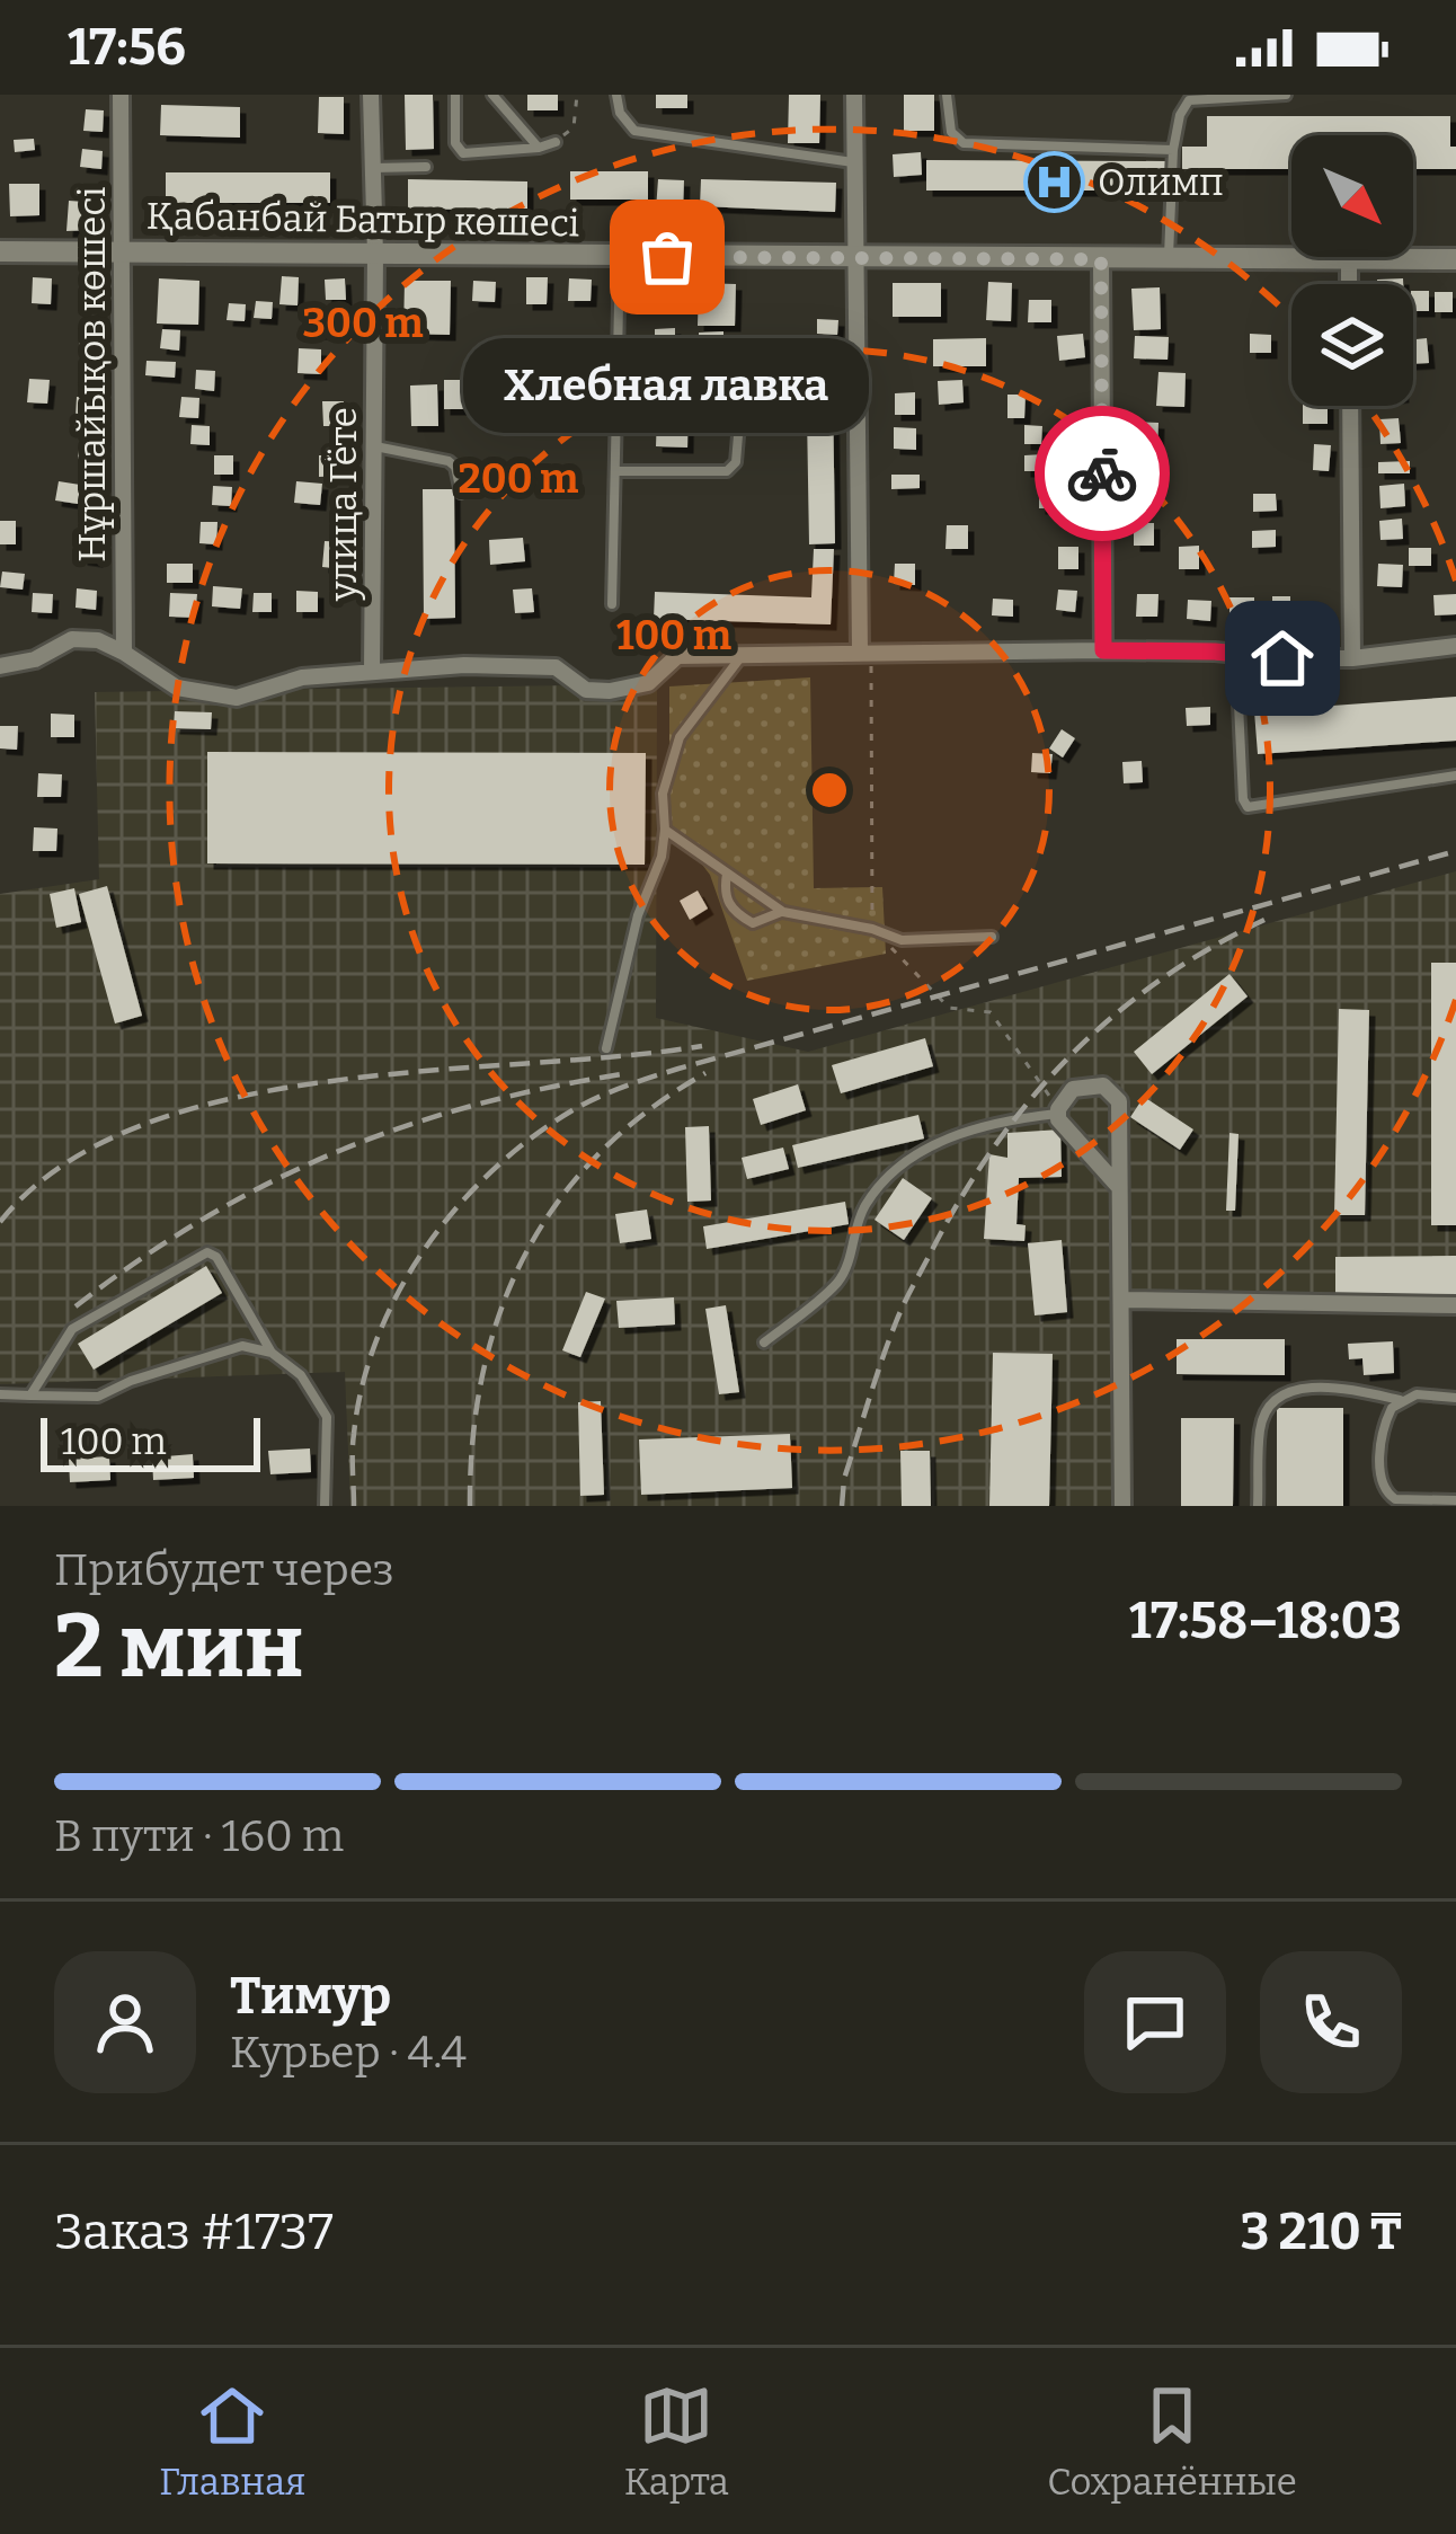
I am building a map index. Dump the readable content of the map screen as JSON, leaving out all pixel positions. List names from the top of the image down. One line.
{"streets":{"main road":["Қабанбай Батыр көшесі"],"street":["Нұршайықов көшесі","улица Гёте"]},"crossings":[["Қабанбай Батыр көшесі","Нұршайықов көшесі"],["Қабанбай Батыр көшесі","улица Гёте"]],"places":{"hospital":["Олимп"],"other":["Хлебная лавка"]},"scale_bar":"100 m","north":"bottom right","page":{"status":"17:56","bubble":"Хлебная лавка","scale":"100 m","heading":["2 мин","Прибудет через","17:58–18:03"],"panel":["Тимур","Курьер · 4.4","Заказ #1737","3 210 ₸"],"bar":"В пути · 160 m","tabs":["Главная","Карта","Сохранённые"]},"rings":["300 m","200 m","100 m"]}
